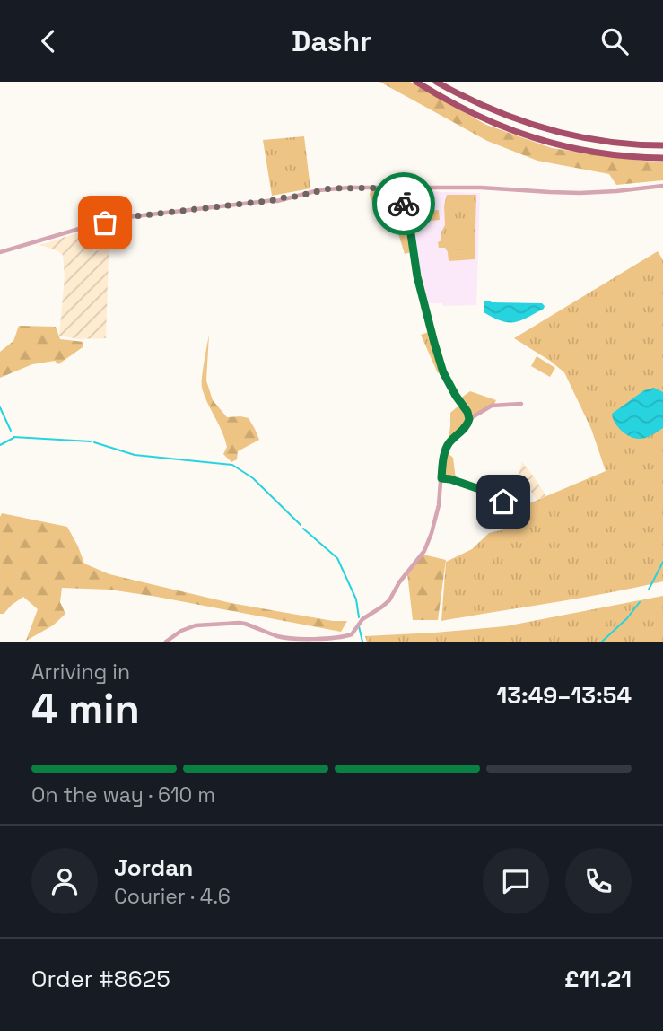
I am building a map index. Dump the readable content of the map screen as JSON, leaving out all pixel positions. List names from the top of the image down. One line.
{"page":{"header":"Dashr","heading":["4 min","Arriving in","13:49–13:54"],"panel":["Jordan","Courier · 4.6","Order #8625","£11.21"],"bar":"On the way · 610 m"}}
